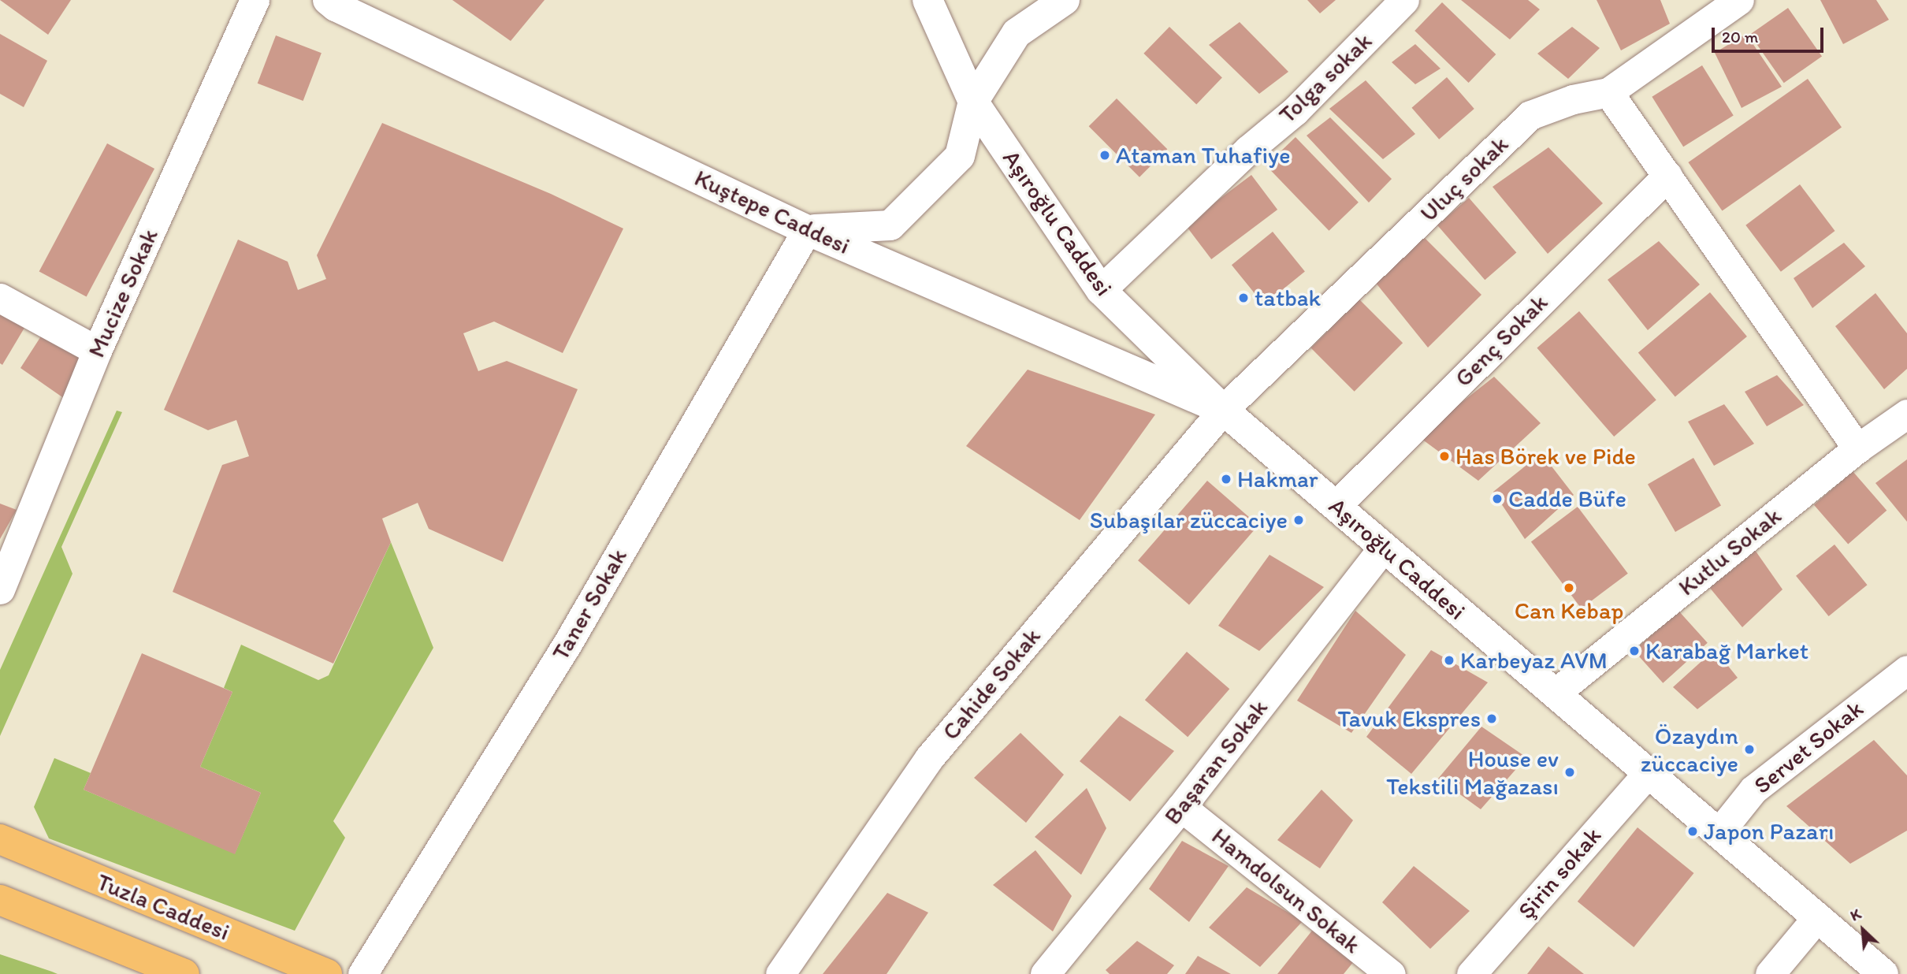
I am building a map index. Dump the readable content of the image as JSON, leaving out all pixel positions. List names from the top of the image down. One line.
{"streets":{"main road":["Tuzla Caddesi"],"street":["Tolga sokak","Uluç sokak","Kuştepe Caddesi","Aşıroğlu Caddesi","Mucize Sokak","Genç Sokak","Kutlu Sokak","Taner Sokak","Cahide Sokak","Servet Sokak","Başaran Sokak","Şirin sokak","Hamdolsun Sokak"]},"crossings":[["Tolga sokak","Aşıroğlu Caddesi"],["Uluç sokak","Kuştepe Caddesi"],["Uluç sokak","Aşıroğlu Caddesi"],["Uluç sokak","Cahide Sokak"],["Kuştepe Caddesi","Aşıroğlu Caddesi"],["Kuştepe Caddesi","Taner Sokak"],["Kuştepe Caddesi","Cahide Sokak"],["Aşıroğlu Caddesi","Genç Sokak"],["Aşıroğlu Caddesi","Kutlu Sokak"],["Aşıroğlu Caddesi","Cahide Sokak"],["Aşıroğlu Caddesi","Servet Sokak"],["Aşıroğlu Caddesi","Başaran Sokak"],["Aşıroğlu Caddesi","Şirin sokak"],["Başaran Sokak","Hamdolsun Sokak"]],"places":["Ataman Tuhafiye","tatbak","Has Börek ve Pide","Hakmar","Cadde Büfe","Subaşılar züccaciye","Can Kebap","Karabağ Market","Karbeyaz AVM","Tavuk Ekspres","Özaydın züccaciye","House ev Tekstili Mağazası","Japon Pazarı"],"scale_bar":"20 m","north":"top left"}
